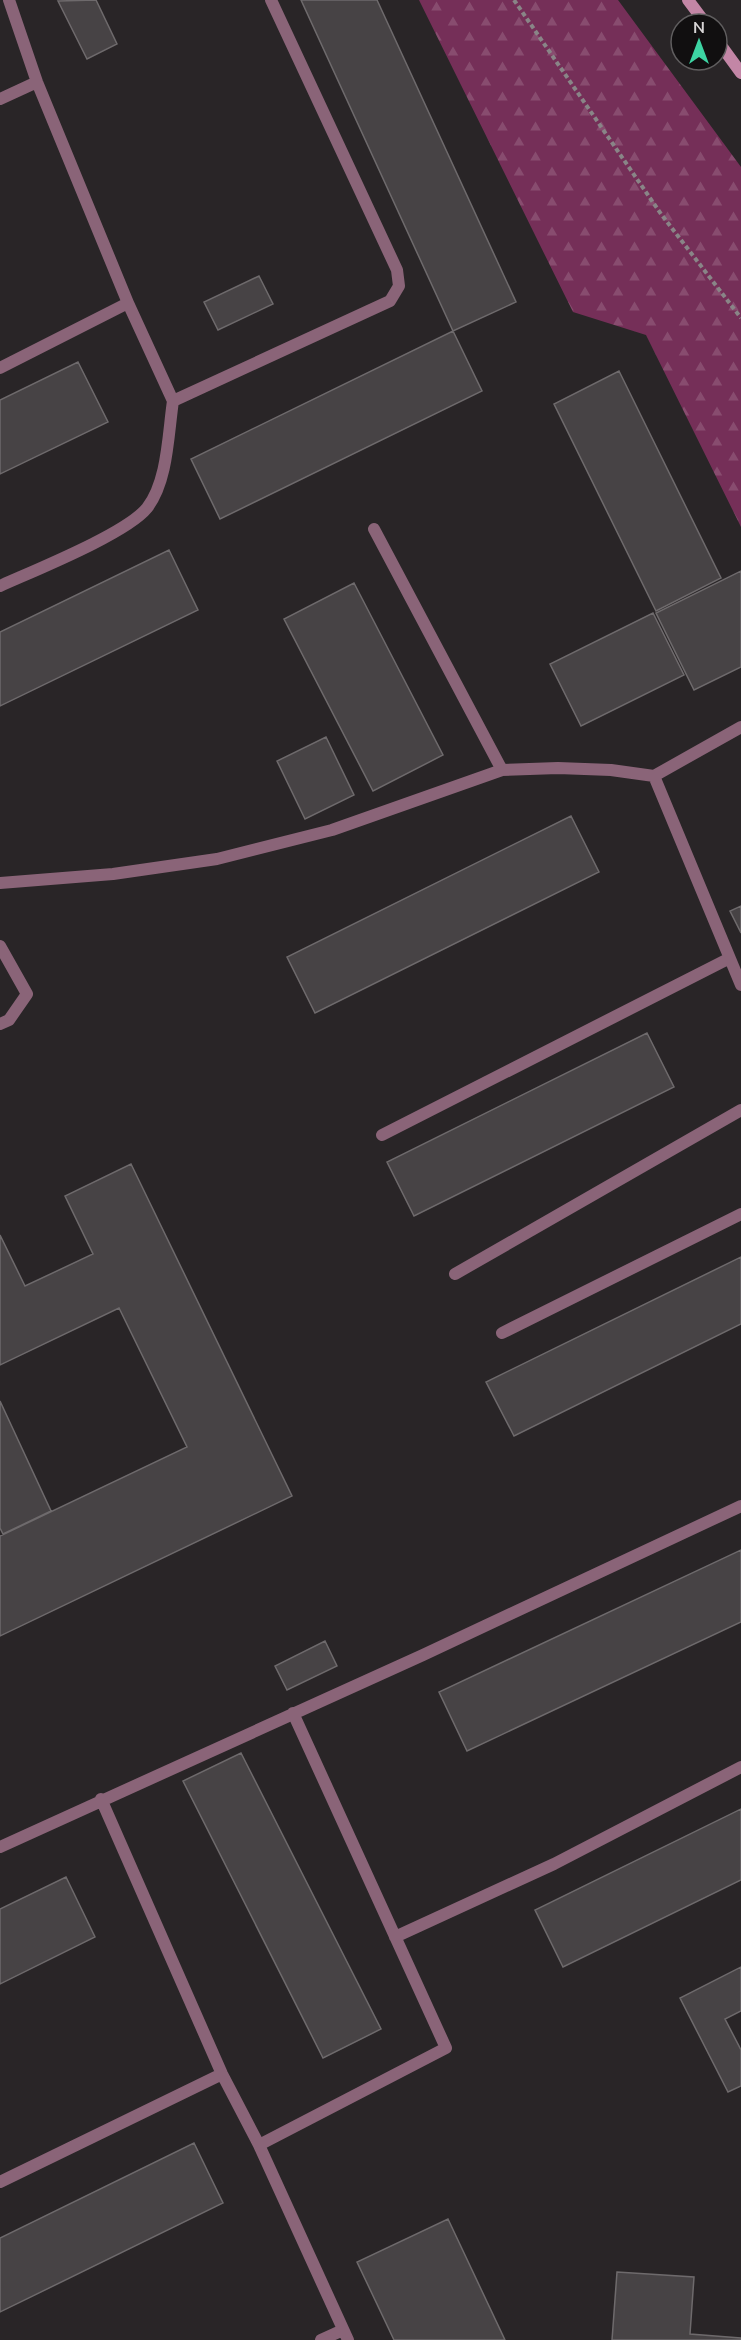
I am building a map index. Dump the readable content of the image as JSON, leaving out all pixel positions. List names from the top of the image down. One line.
{"north":"top"}
